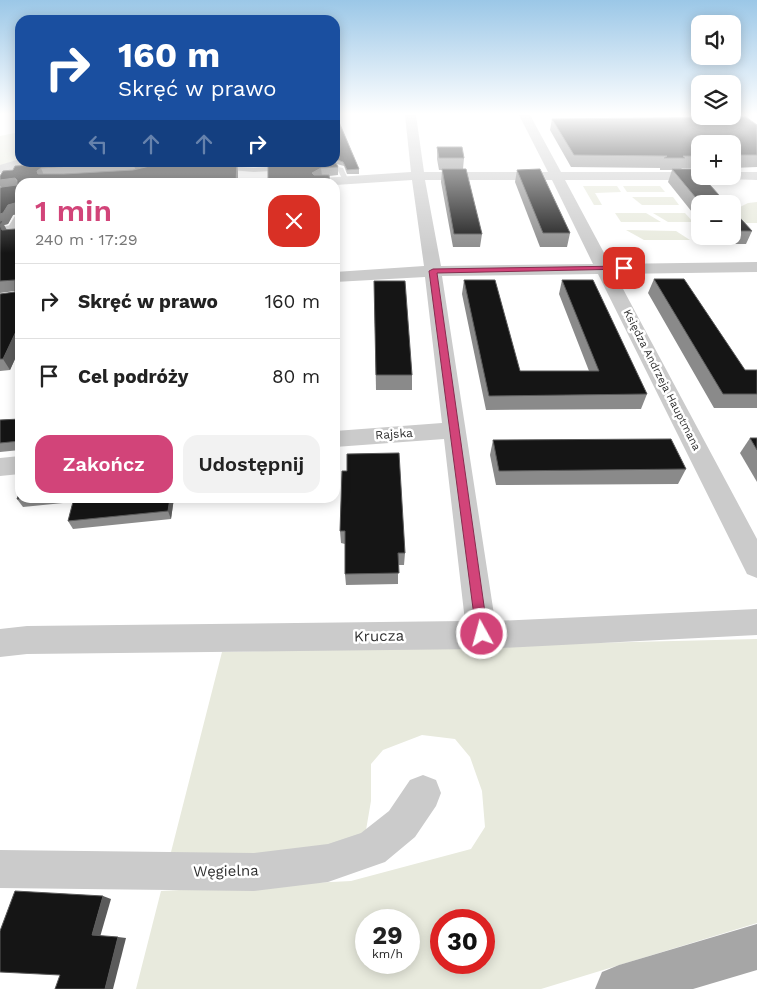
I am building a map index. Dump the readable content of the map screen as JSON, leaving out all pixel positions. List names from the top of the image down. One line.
{"streets":{"street":["Księdza Andrzeja Hauptmana","Rajska","Krucza","Węgielna"]},"page":{"map_buttons":["+","−"],"turn":["160 m","Skręć w prawo"],"heading":["1 min","240 m · 17:29"],"list":[{"name":"Skręć w prawo","value":"160 m"},{"name":"Cel podróży","value":"80 m"}],"buttons":["Zakończ","Udostępnij"],"speed":"29 km/h","limit":"30"}}
